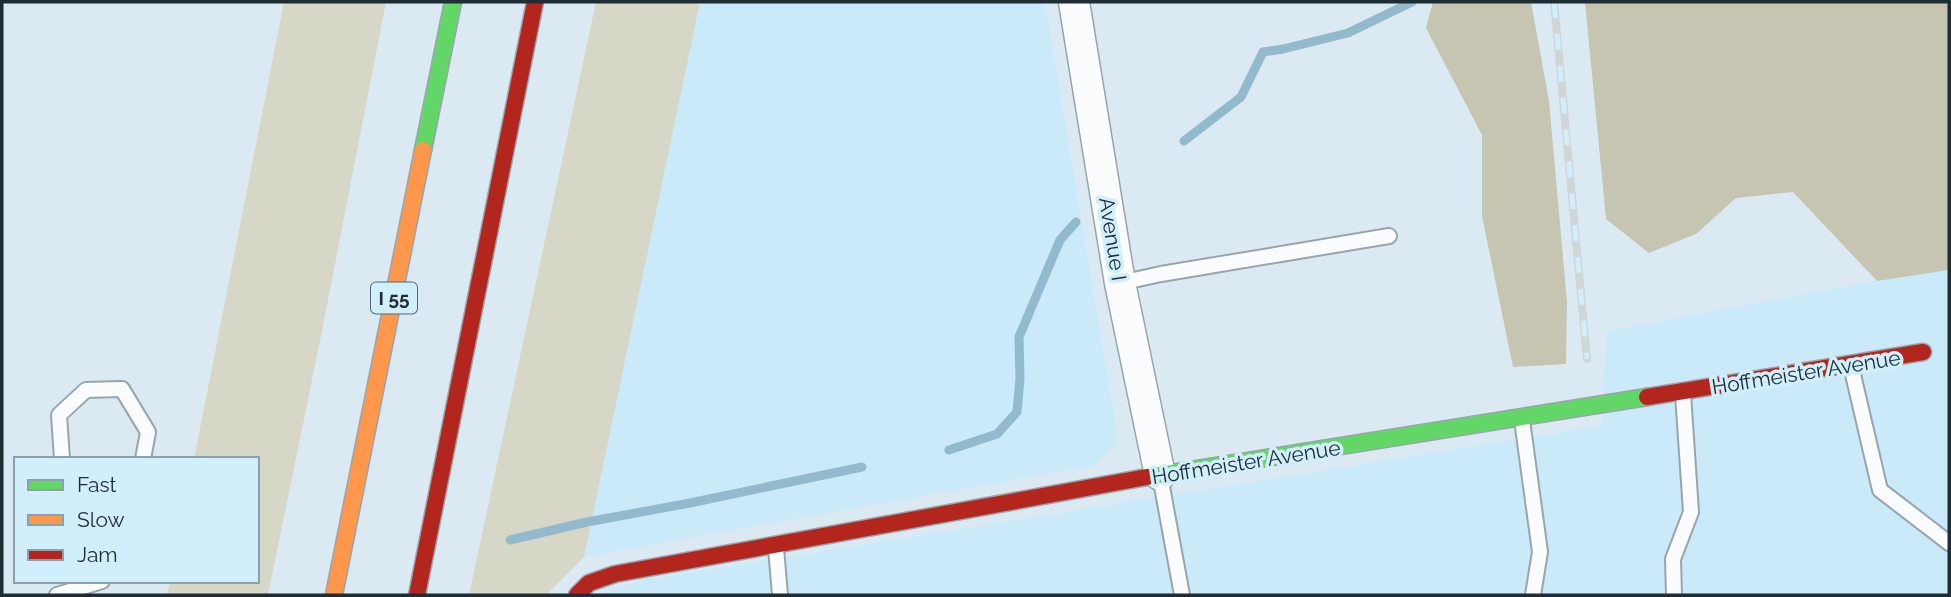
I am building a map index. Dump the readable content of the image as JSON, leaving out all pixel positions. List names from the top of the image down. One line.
{"streets":{"main road":["I 55","Hoffmeister Avenue"],"street":["Avenue I"]},"crossings":[["Avenue I","Hoffmeister Avenue"]],"legend":["Fast","Slow","Jam"]}
